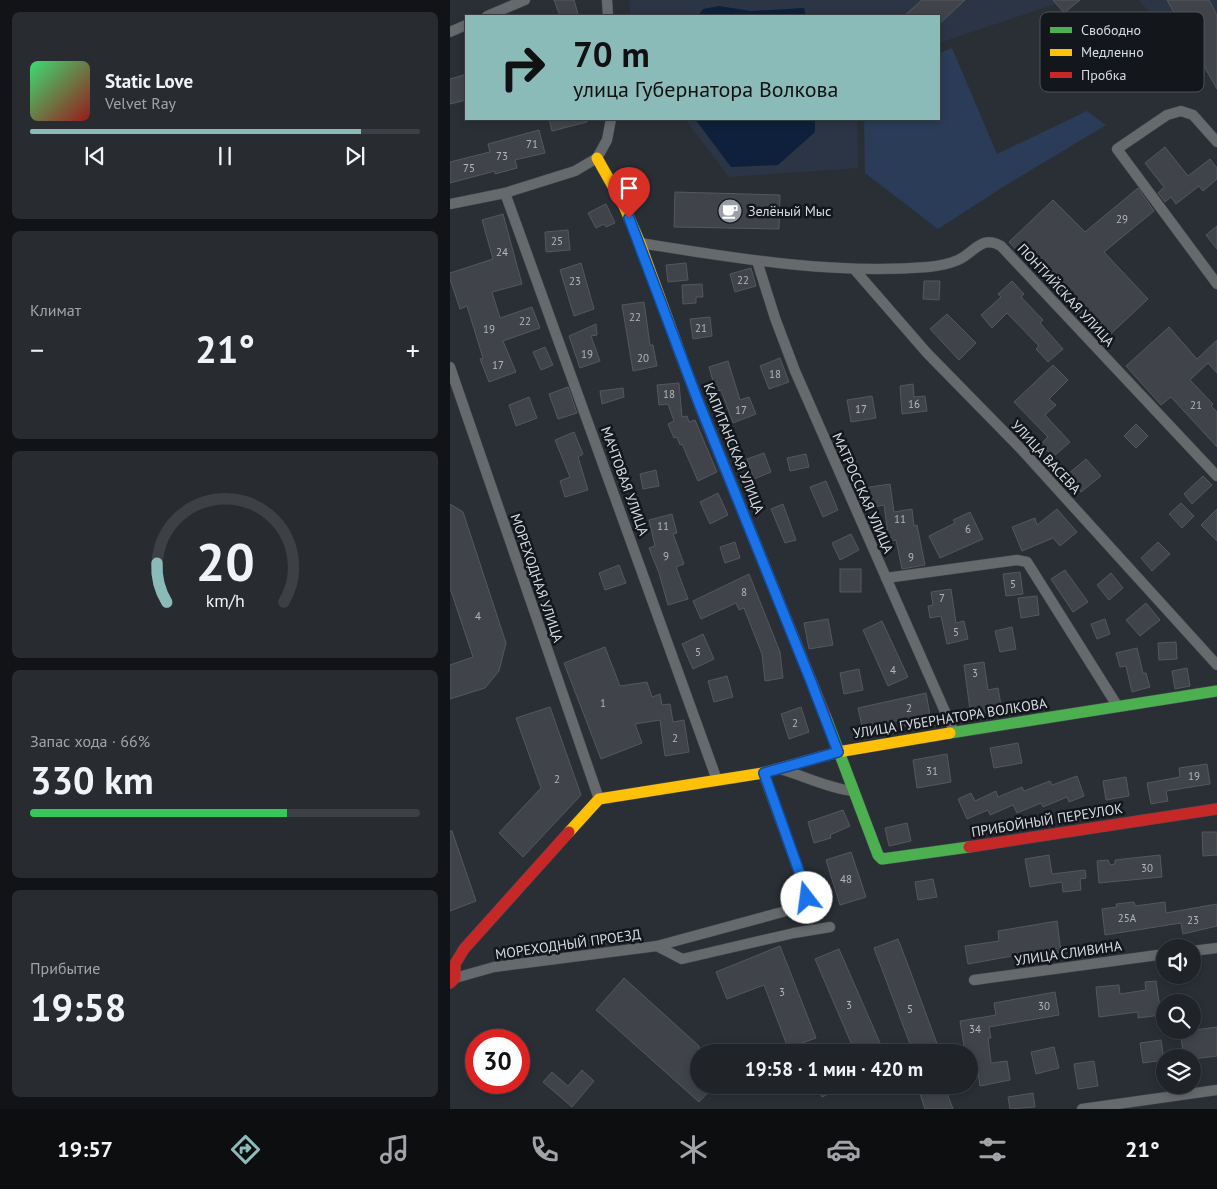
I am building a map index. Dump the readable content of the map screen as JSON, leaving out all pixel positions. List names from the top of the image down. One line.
{"streets":{"street":["ПОНТИЙСКАЯ УЛИЦА","КАПИТАНСКАЯ УЛИЦА","УЛИЦА ВАСЕВА","МАЧТОВАЯ УЛИЦА","МАТРОССКАЯ УЛИЦА","МОРЕХОДНАЯ УЛИЦА","УЛИЦА ГУБЕРНАТОРА ВОЛКОВА","ПРИБОЙНЫЙ ПЕРЕУЛОК","МОРЕХОДНЫЙ ПРОЕЗД","УЛИЦА СЛИВИНА"]},"crossings":[["ПОНТИЙСКАЯ УЛИЦА","УЛИЦА ВАСЕВА"],["КАПИТАНСКАЯ УЛИЦА","УЛИЦА ГУБЕРНАТОРА ВОЛКОВА"],["КАПИТАНСКАЯ УЛИЦА","ПРИБОЙНЫЙ ПЕРЕУЛОК"],["МАЧТОВАЯ УЛИЦА","УЛИЦА ГУБЕРНАТОРА ВОЛКОВА"],["МАТРОССКАЯ УЛИЦА","УЛИЦА ГУБЕРНАТОРА ВОЛКОВА"],["МОРЕХОДНАЯ УЛИЦА","УЛИЦА ГУБЕРНАТОРА ВОЛКОВА"]],"places":{"cafe":["Зелёный Мыс"]},"house_numbers":["71","73","75","29","25","24","22","23","22","22","21","19","19","20","17","18","18","16","21","17","17","11","11","6","9","9","5","8","7","4","5","5","4","3","1","2","2","2","31","19","2","30","48","25А","23","3","3","30","5","34"],"legend":["Свободно","Медленно","Пробка"],"page":{"turn":["70 m","улица Губернатора Волкова"],"song":["Static Love","Velvet Ray"],"tile":["Климат",["Запас хода · 66%","330 km"],["Прибытие","19:58"]],"heat":["−","21°","+"],"limit":"30","trip":"19:58 · 1 мин · 420 m","tabs":["19:57","21°"],"gauge":["20","km/h"]}}
